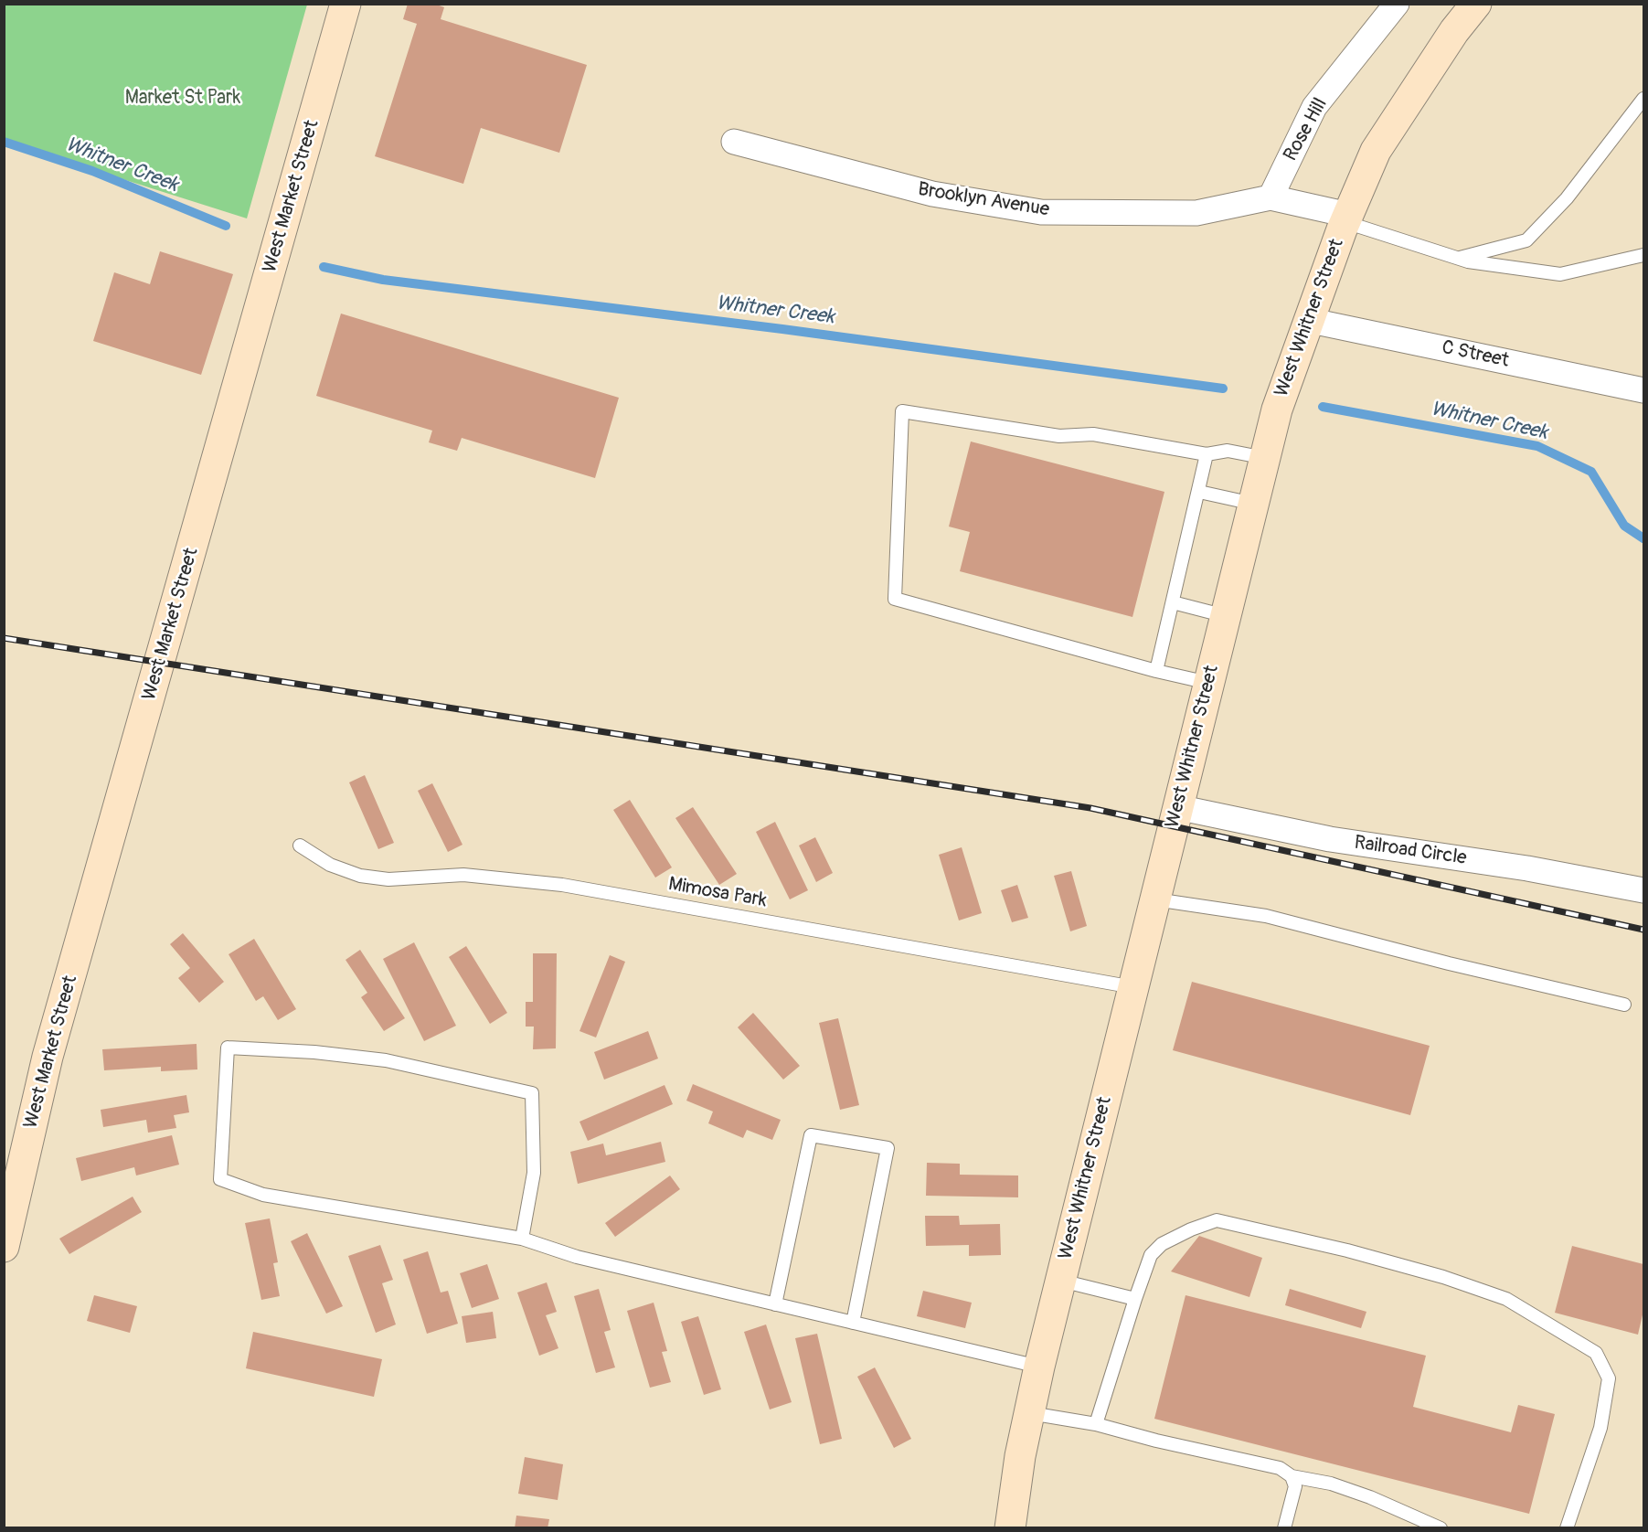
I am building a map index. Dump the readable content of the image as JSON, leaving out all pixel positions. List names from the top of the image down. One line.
{"streets":{"main road":["West Market Street","West Whitner Street"],"street":["Rose Hill","Brooklyn Avenue","C Street","Railroad Circle"],"lane":["Mimosa Park"]},"crossings":[["Rose Hill","Brooklyn Avenue"],["West Whitner Street","C Street"],["West Whitner Street","Railroad Circle"],["West Whitner Street","Mimosa Park"]],"water":["Whitner Creek"],"parks":["Market St Park"]}
